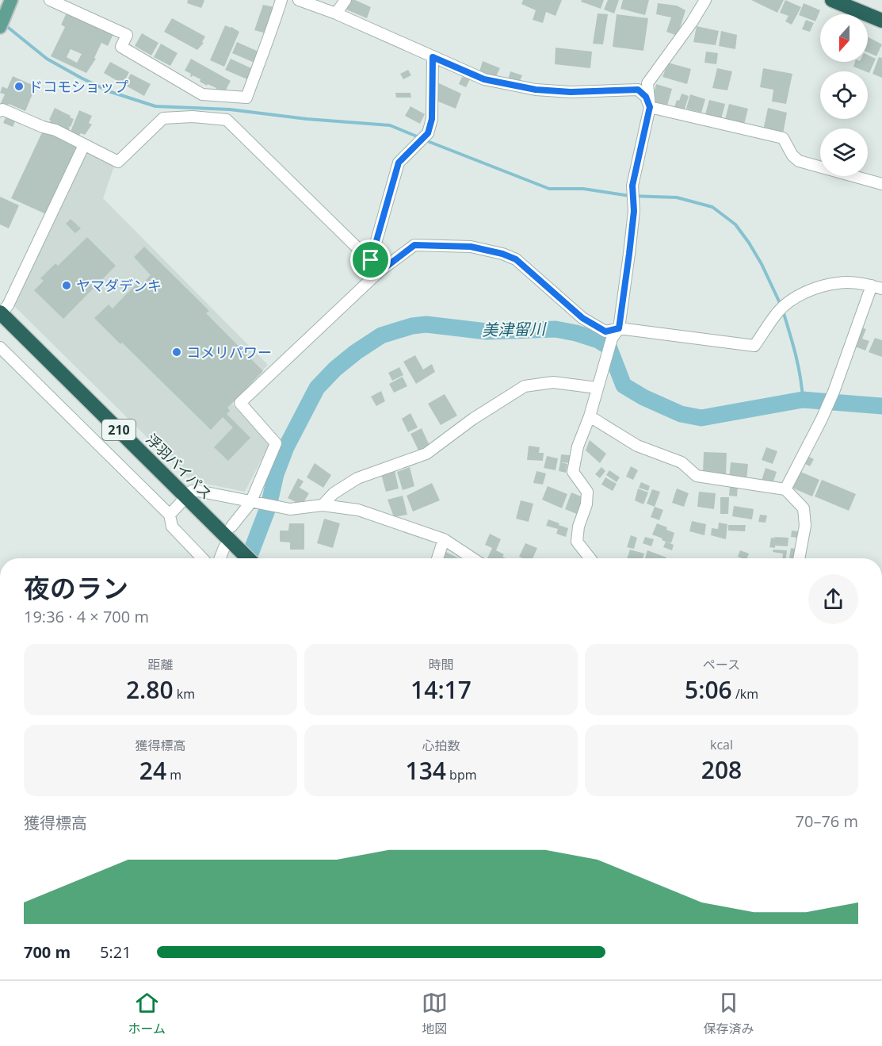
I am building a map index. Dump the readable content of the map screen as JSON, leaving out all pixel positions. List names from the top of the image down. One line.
{"streets":{"highway":["210","浮羽バイパス"]},"water":["美津留川"],"places":["ドコモショップ","ヤマダデンキ","コメリパワー"],"north":"bottom","page":{"heading":["夜のラン","19:36 · 4 × 700 m"],"stats":[["距離","2.80 km"],["時間","14:17"],["ペース","5:06 /km"],["獲得標高","24 m"],["心拍数","134 bpm"],["kcal","208"]],"chart":["獲得標高","70–76 m"],"list":[{"name":"700 m","note":"5:21"}],"tabs":["ホーム","地図","保存済み"]}}
